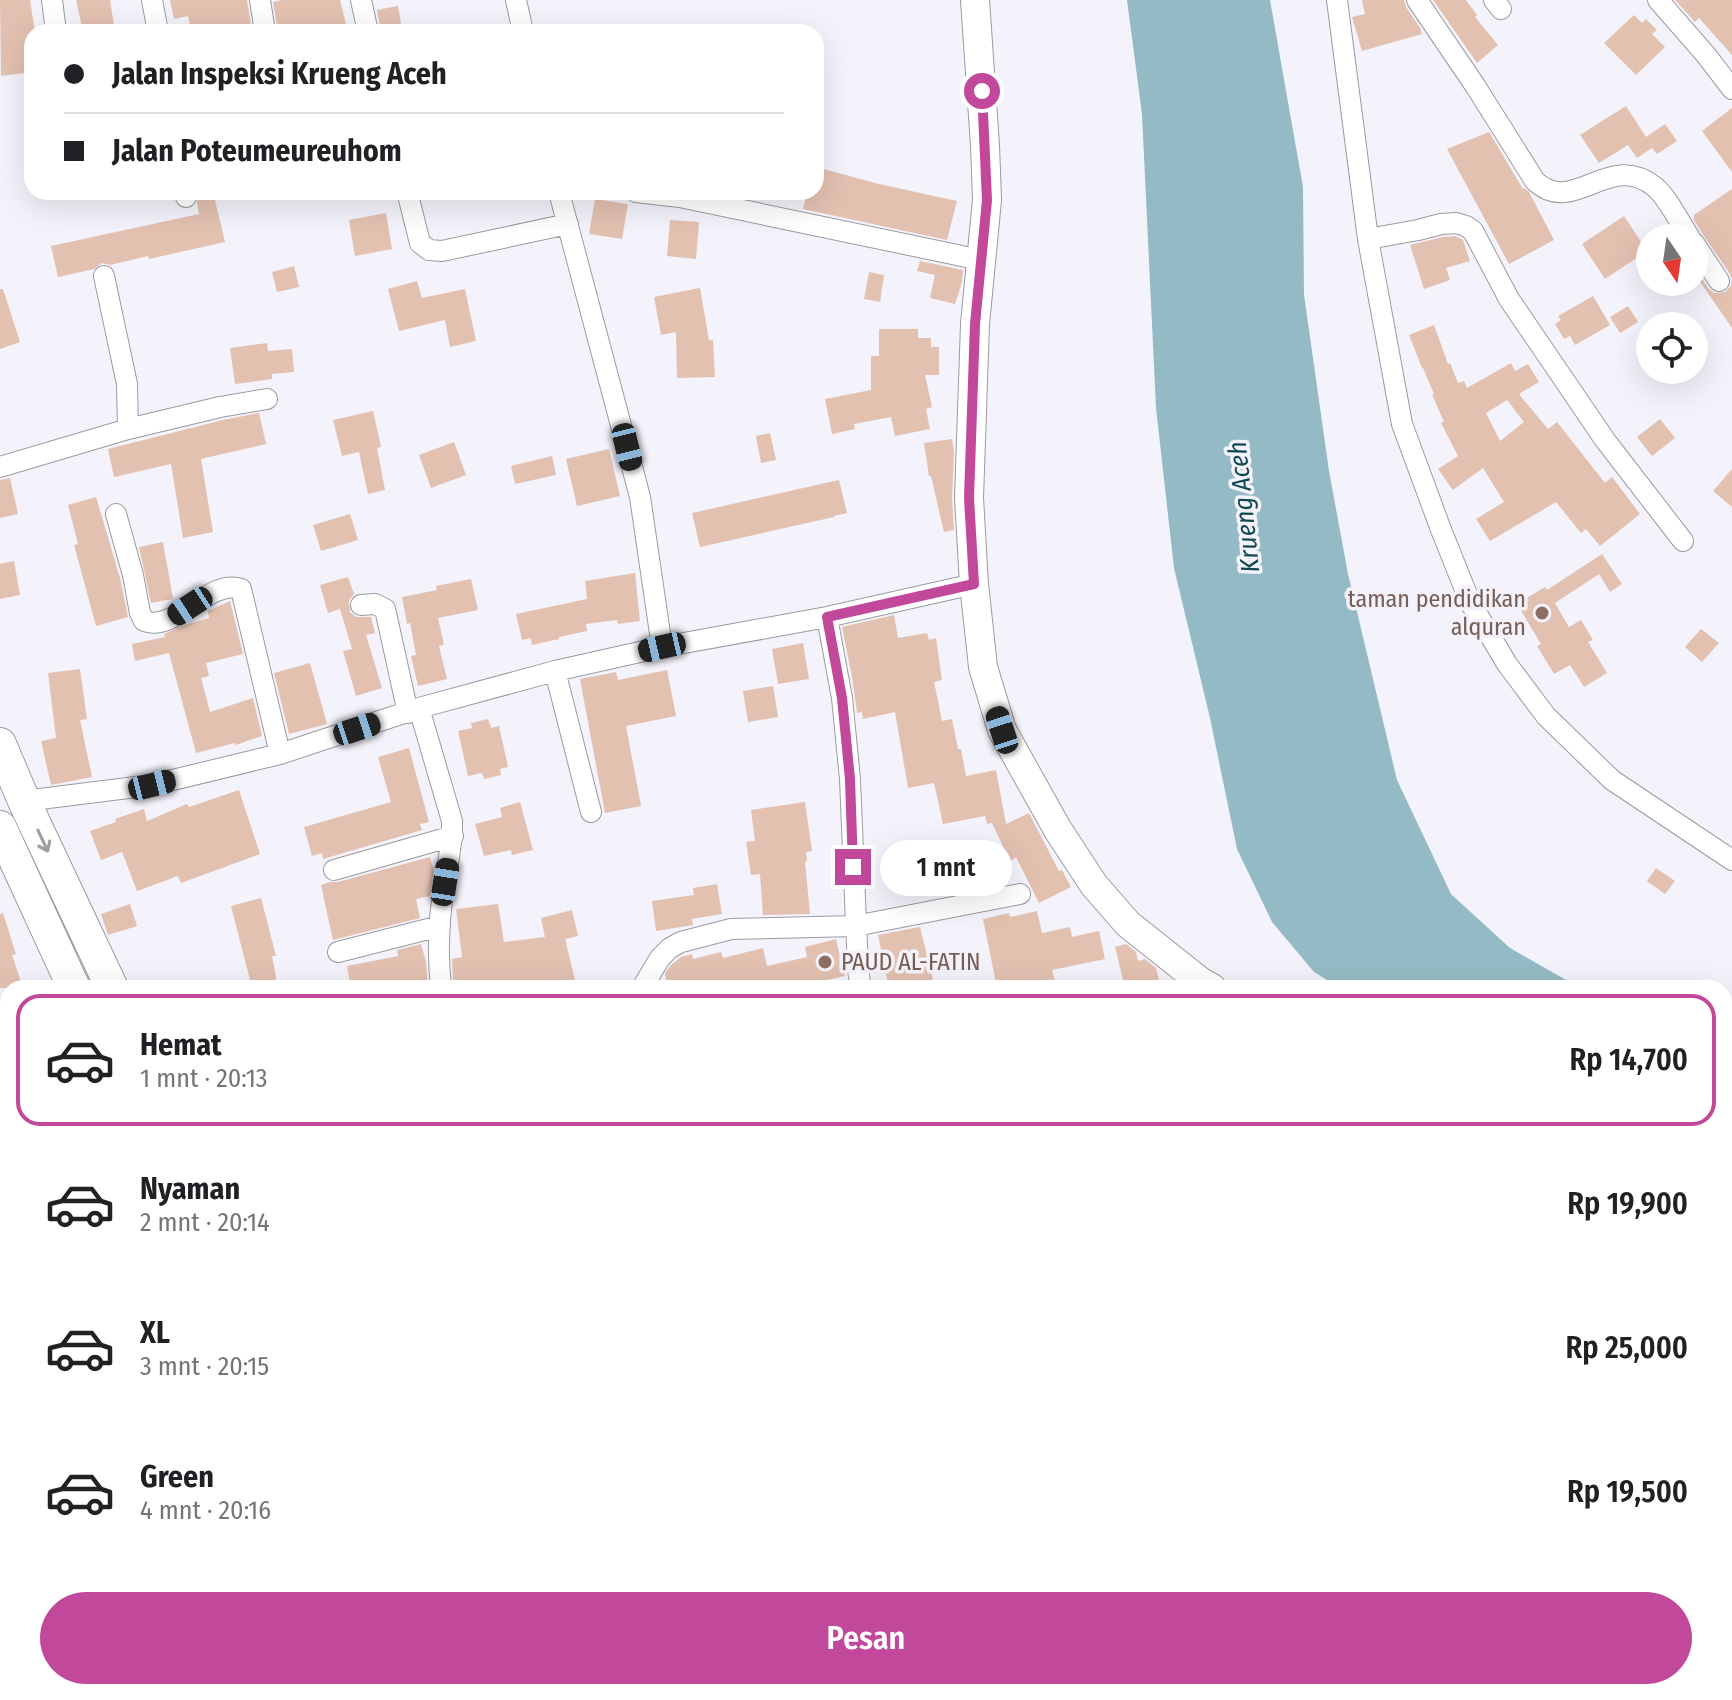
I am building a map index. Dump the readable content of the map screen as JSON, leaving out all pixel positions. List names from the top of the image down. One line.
{"water":["Krueng Aceh"],"places":["taman pendidikan alquran","PAUD AL-FATIN"],"north":"bottom","page":{"banner":["Jalan Inspeksi Krueng Aceh","Jalan Poteumeureuhom"],"bubble":"1 mnt","list":[{"name":"Hemat","note":"1 mnt · 20:13","value":"Rp 14,700"},{"name":"Nyaman","note":"2 mnt · 20:14","value":"Rp 19,900"},{"name":"XL","note":"3 mnt · 20:15","value":"Rp 25,000"},{"name":"Green","note":"4 mnt · 20:16","value":"Rp 19,500"}],"buttons":"Pesan"}}
